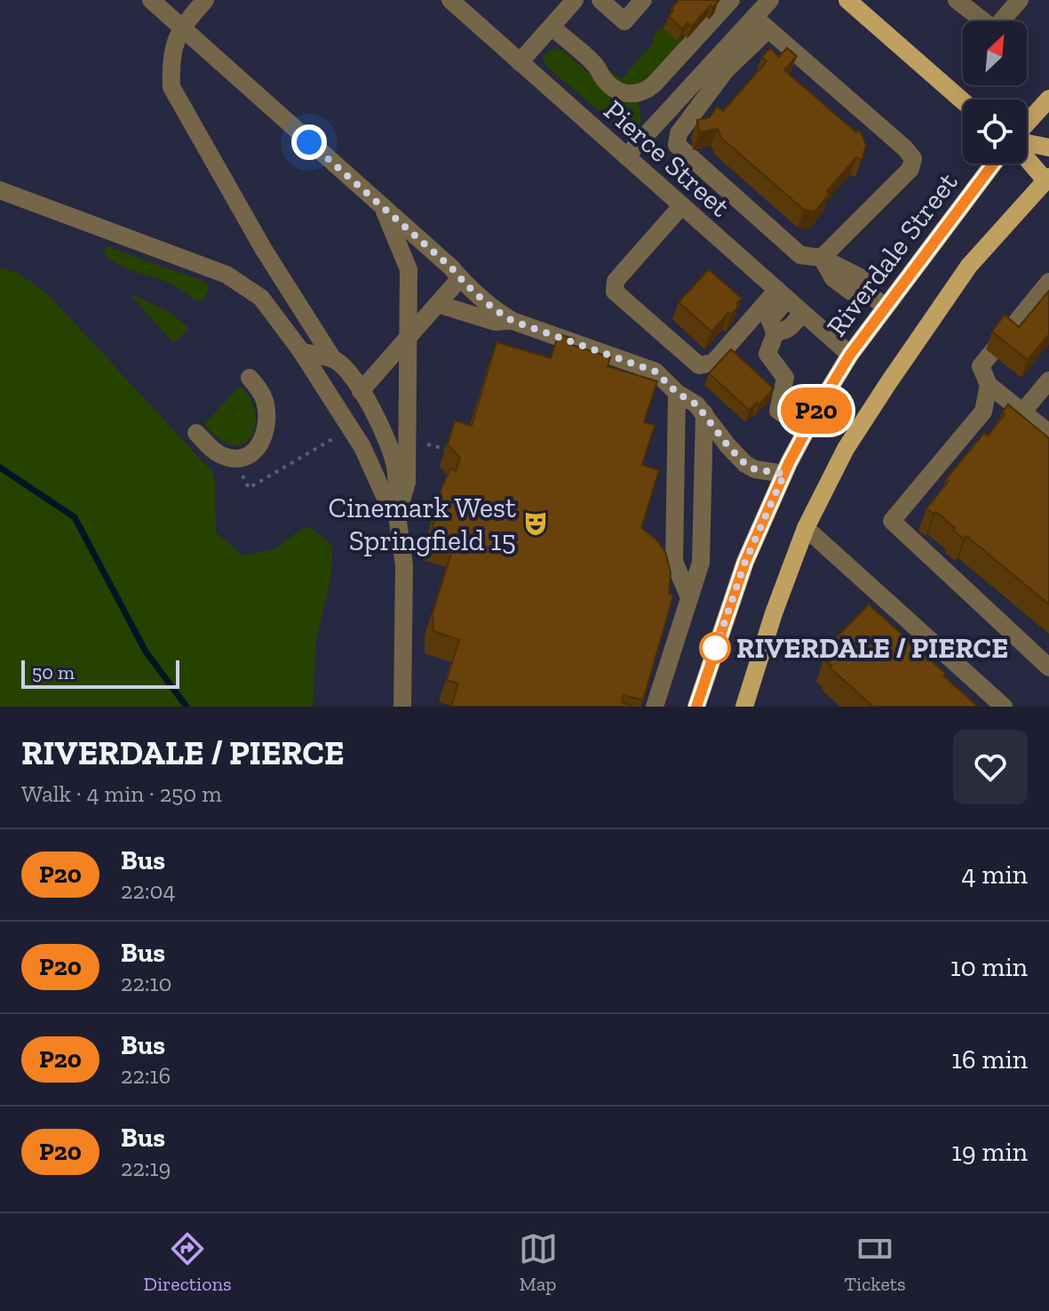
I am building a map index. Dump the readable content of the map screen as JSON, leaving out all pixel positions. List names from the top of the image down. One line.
{"streets":{"main road":["Riverdale Street"],"street":["Pierce Street"]},"crossings":[["Pierce Street","Riverdale Street"]],"places":{"theatre":["Cinemark West Springfield 15"],"other":["RIVERDALE / PIERCE"]},"lines":["bus line P20"],"scale_bar":"50 m","north":"top right","page":{"on_map":"P20","scale":"50 m","heading":["RIVERDALE / PIERCE","Walk · 4 min · 250 m"],"list":[{"mark":"P20","name":"Bus","note":"22:04","value":"4 min"},{"mark":"P20","name":"Bus","note":"22:10","value":"10 min"},{"mark":"P20","name":"Bus","note":"22:16","value":"16 min"},{"mark":"P20","name":"Bus","note":"22:19","value":"19 min"}],"tabs":["Directions","Map","Tickets"]}}
